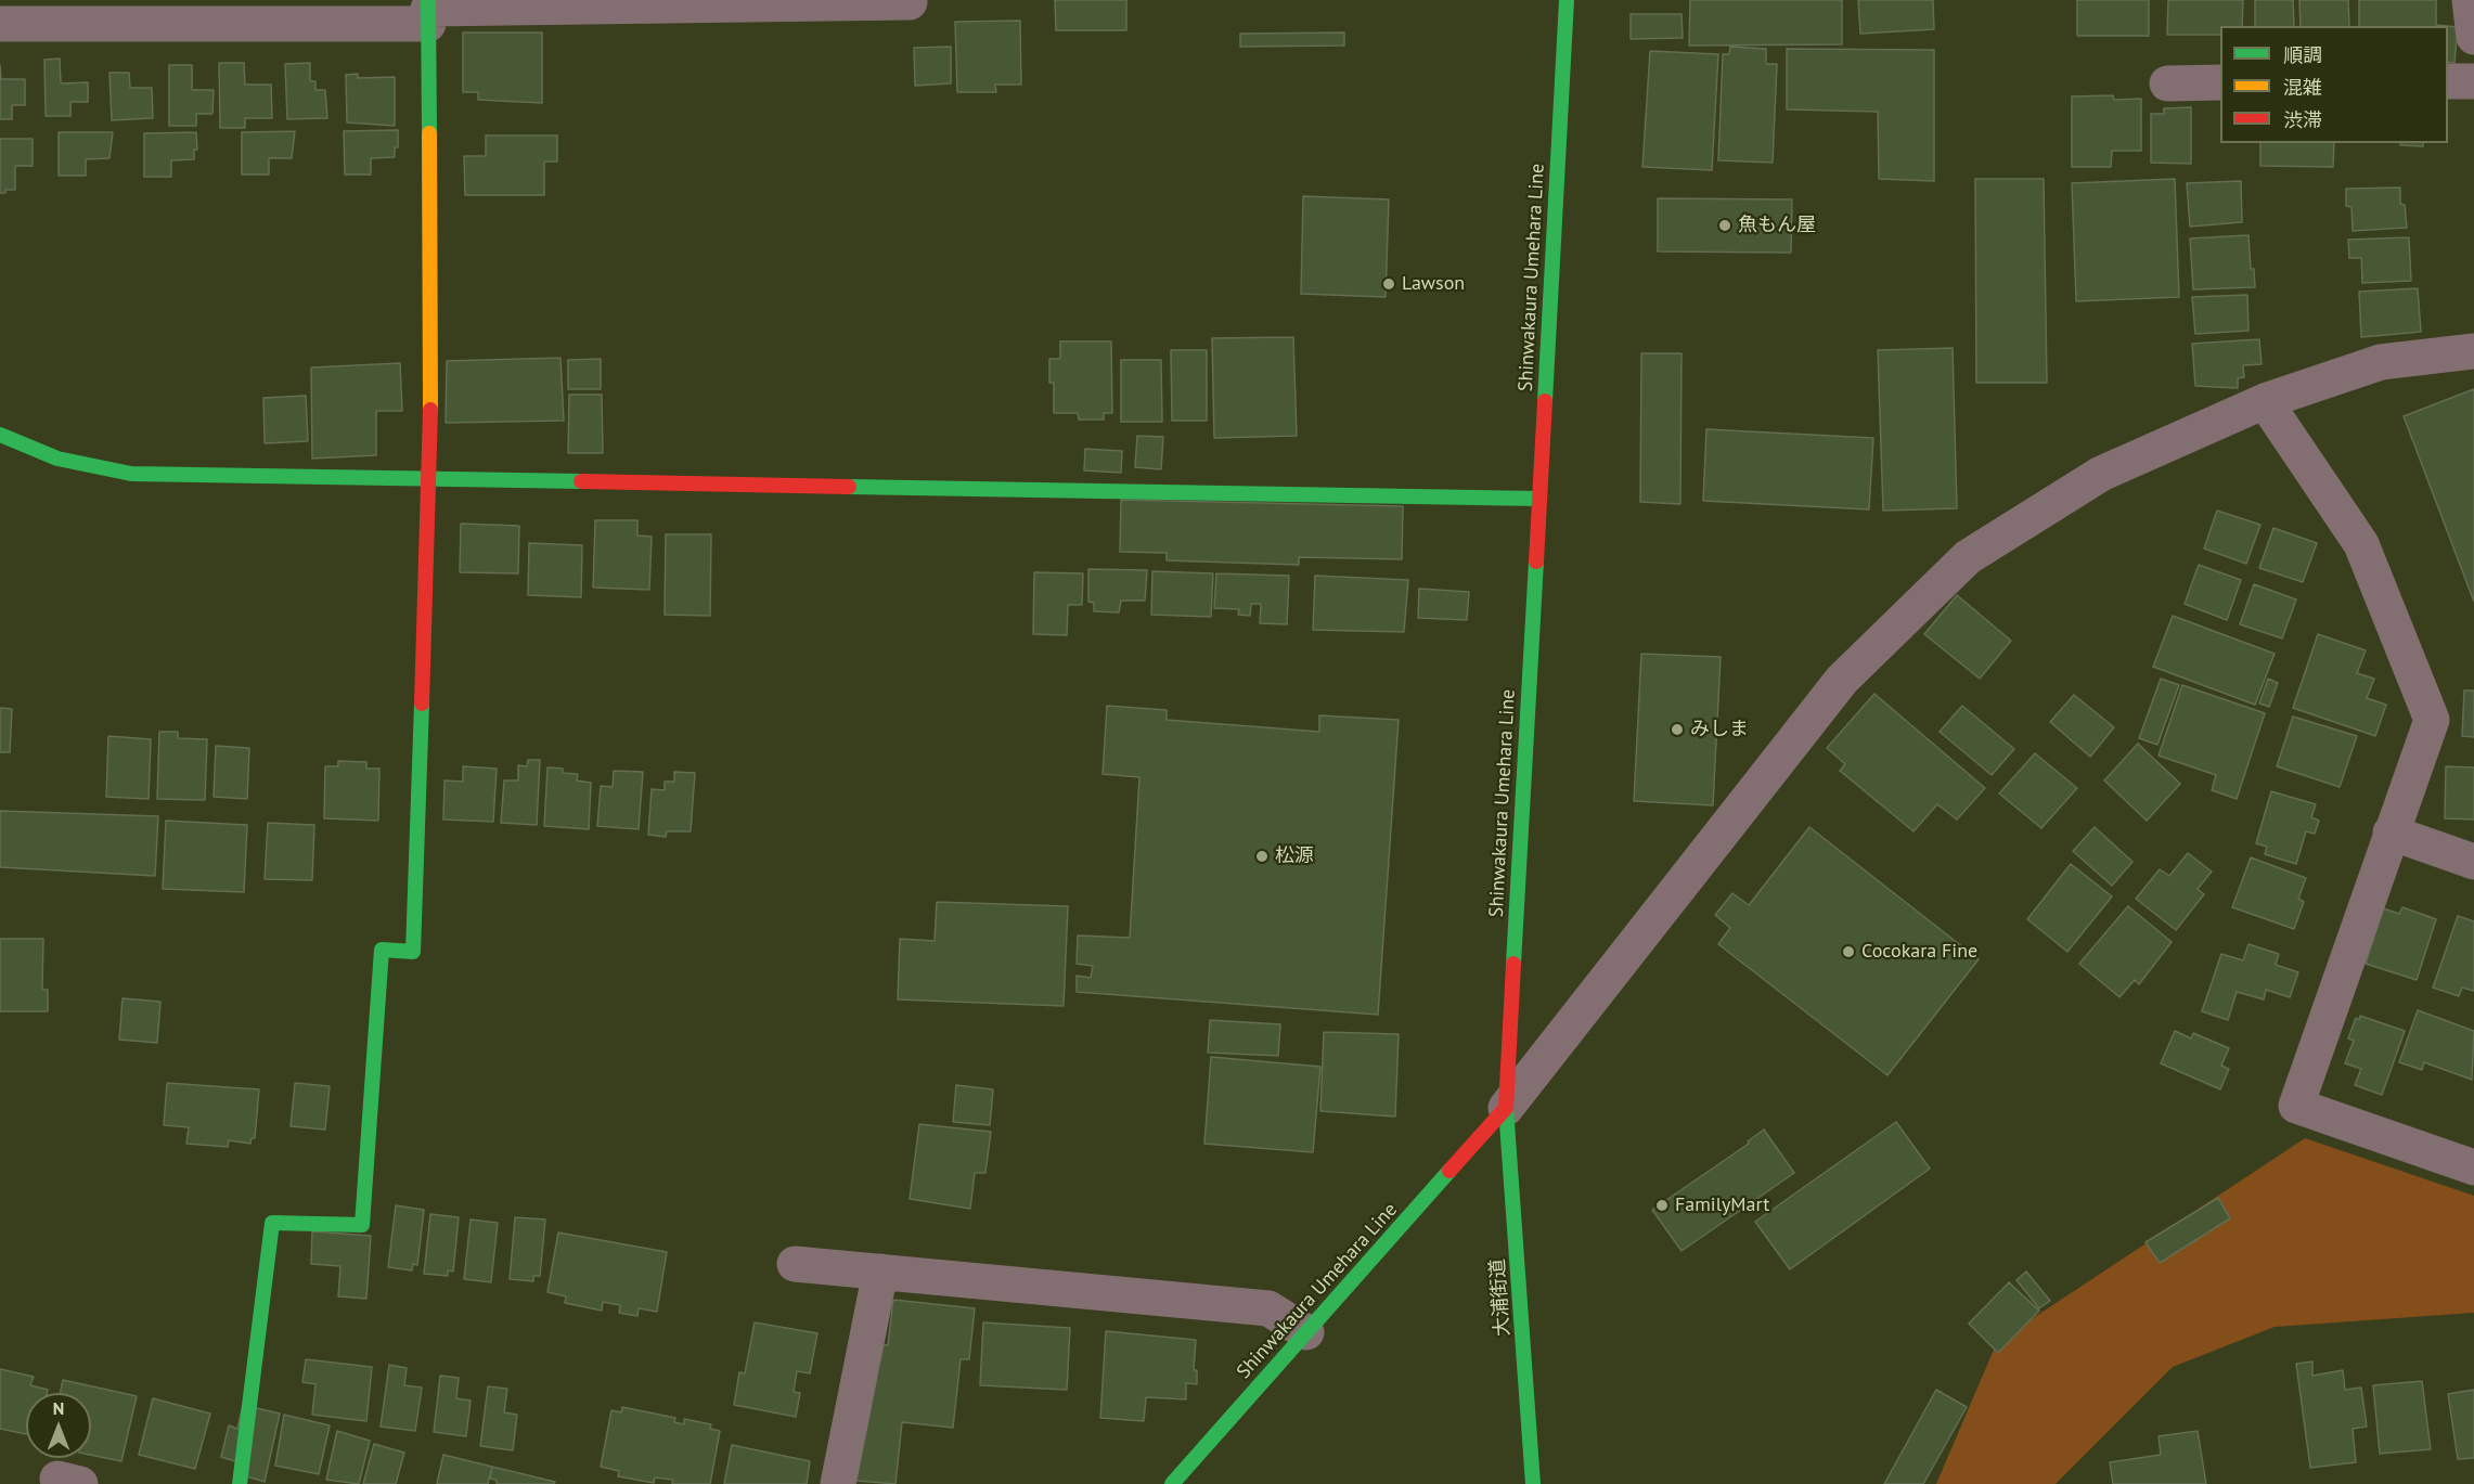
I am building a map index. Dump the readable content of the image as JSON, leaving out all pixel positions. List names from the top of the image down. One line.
{"streets":{"street":["Shinwakaura Umehara Line","大浦街道"]},"crossings":[["Shinwakaura Umehara Line","大浦街道"]],"places":["魚もん屋","Lawson","みしま","松源","Cocokara Fine","FamilyMart"],"legend":["順調","混雑","渋滞"],"north":"top"}
